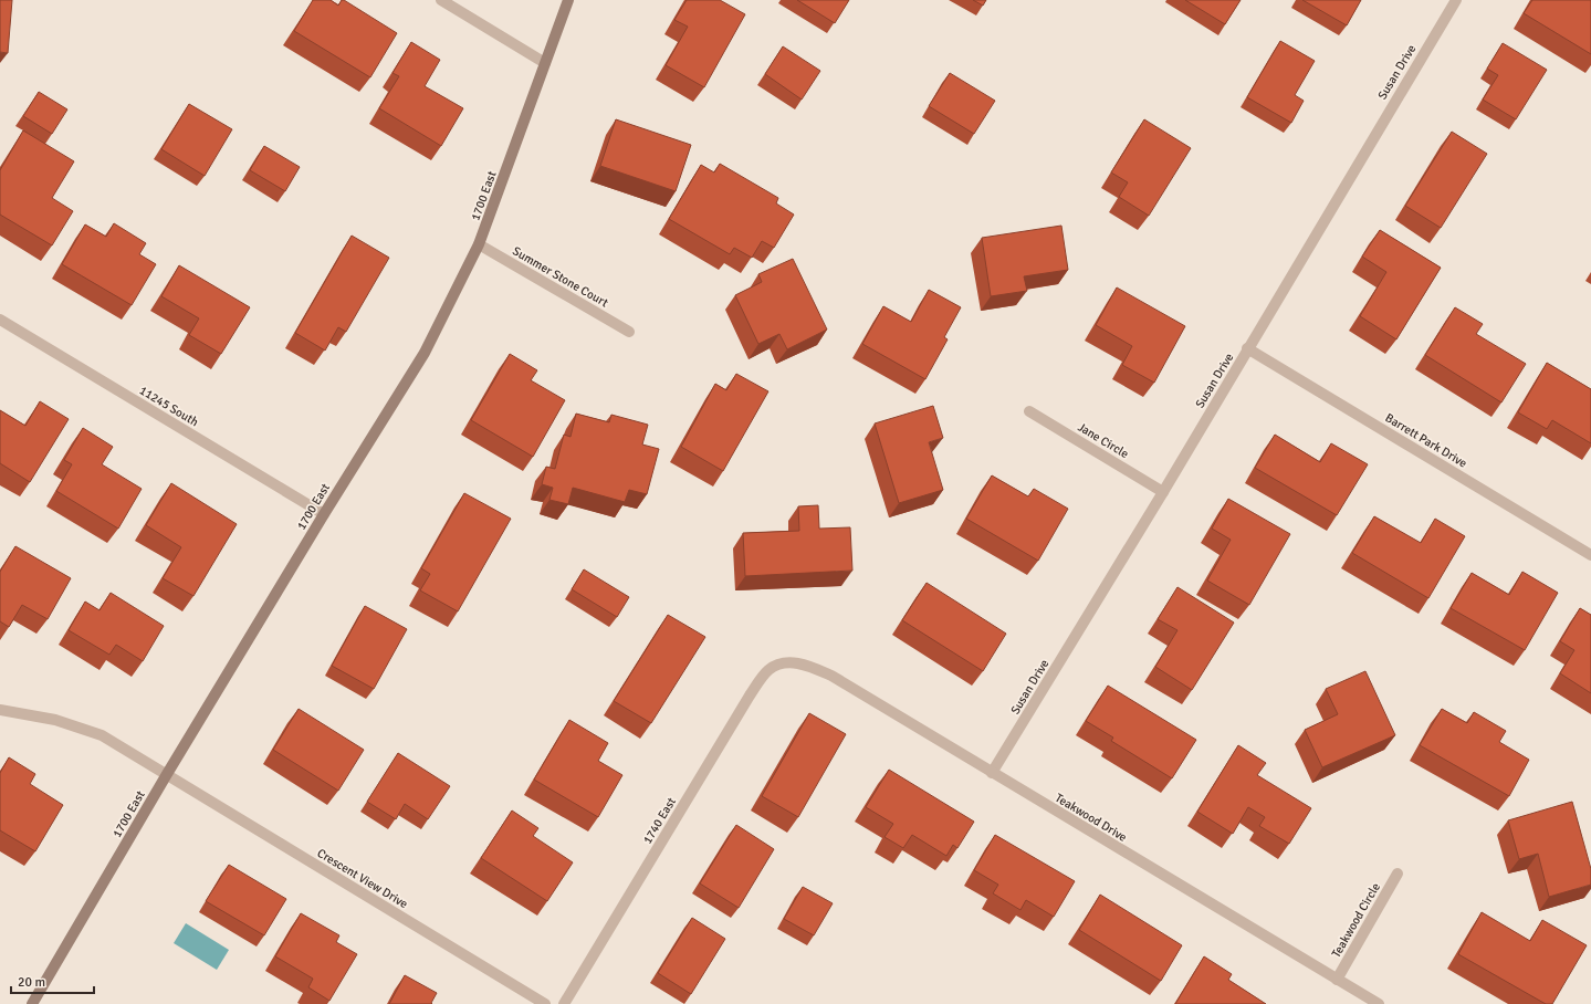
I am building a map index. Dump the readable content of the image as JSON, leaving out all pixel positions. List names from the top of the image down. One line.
{"streets":{"main road":["1700 East"],"street":["Susan Drive","Summer Stone Court","11245 South","Jane Circle","Barrett Park Drive","Teakwood Drive","1740 East","Crescent View Drive","Teakwood Circle"]},"crossings":[["Susan Drive","Jane Circle"],["Susan Drive","Barrett Park Drive"],["Susan Drive","Teakwood Drive"],["1700 East","Summer Stone Court"],["1700 East","11245 South"],["1700 East","Crescent View Drive"],["Teakwood Drive","1740 East"],["Teakwood Drive","Teakwood Circle"]],"scale_bar":"20 m"}
